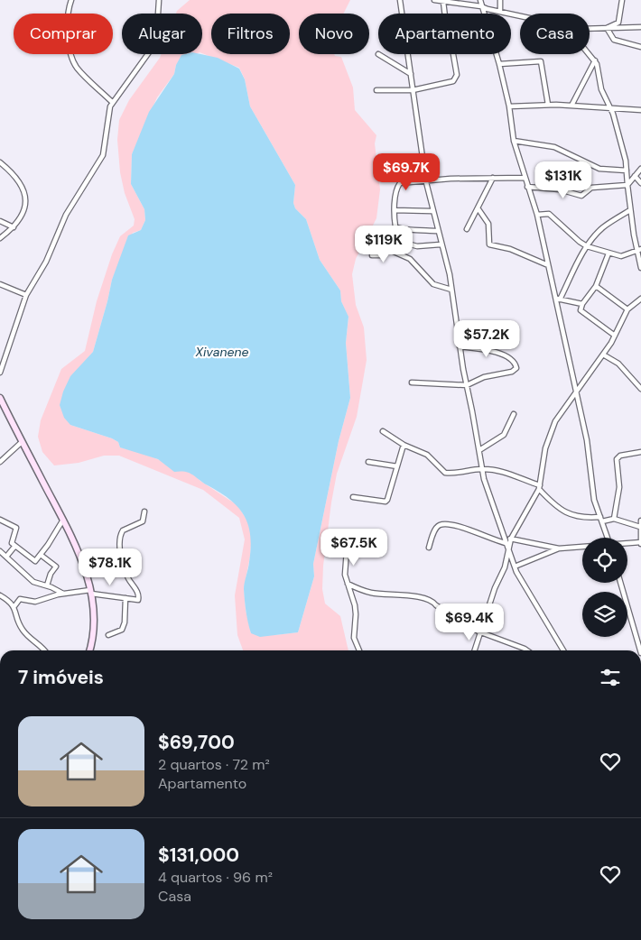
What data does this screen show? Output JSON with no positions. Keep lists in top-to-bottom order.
{
  "water": ["Xivanene"],
  "page": {
    "chip": [
      "Comprar",
      "Alugar",
      "Filtros",
      "Novo",
      "Apartamento",
      "Casa"
    ],
    "price": [
      "$69.7K",
      "$131K",
      "$119K",
      "$57.2K",
      "$67.5K",
      "$78.1K",
      "$69.4K"
    ],
    "heading": "7 imóveis",
    "list": [
      {
        "name": "$69,700",
        "note": "2 quartos · 72 m² · Apartamento"
      },
      {
        "name": "$131,000",
        "note": "4 quartos · 96 m² · Casa"
      }
    ]
  }
}
